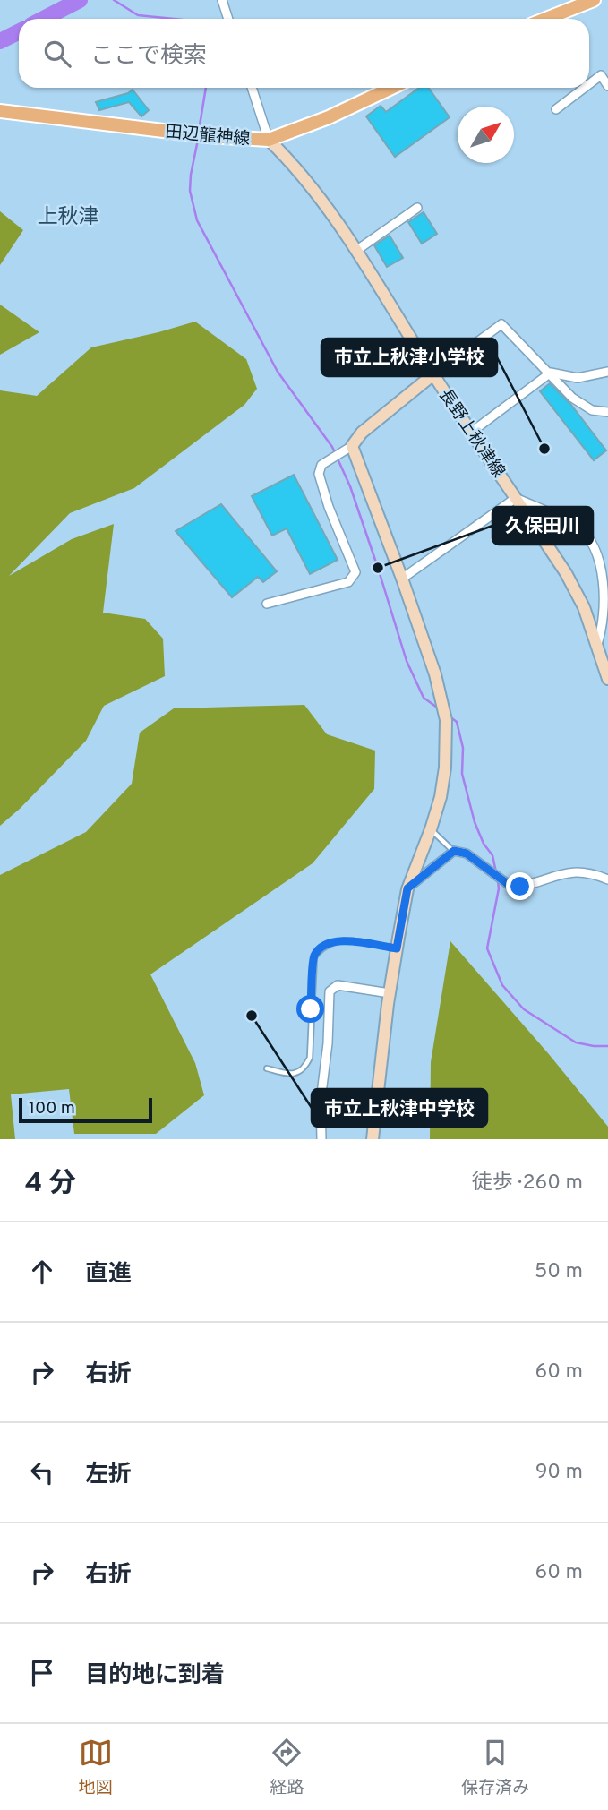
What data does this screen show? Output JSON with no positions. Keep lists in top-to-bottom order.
{
  "streets": {
    "main road": ["田辺龍神線"],
    "street": ["長野上秋津線"]
  },
  "crossings": [
    ["田辺龍神線", "長野上秋津線"]
  ],
  "districts": ["上秋津"],
  "places": ["市立上秋津小学校", "久保田川", "市立上秋津中学校"],
  "scale_bar": "100 m",
  "north": "top right",
  "page": {
    "search": "ここで検索",
    "scale": "100 m",
    "heading": ["4 分", "徒歩 · 260 m"],
    "list": [
      ["直進", "50 m"],
      ["右折", "60 m"],
      ["左折", "90 m"],
      ["右折", "60 m"],
      "目的地に到着"
    ],
    "nav": ["地図", "経路", "保存済み"]
  }
}
